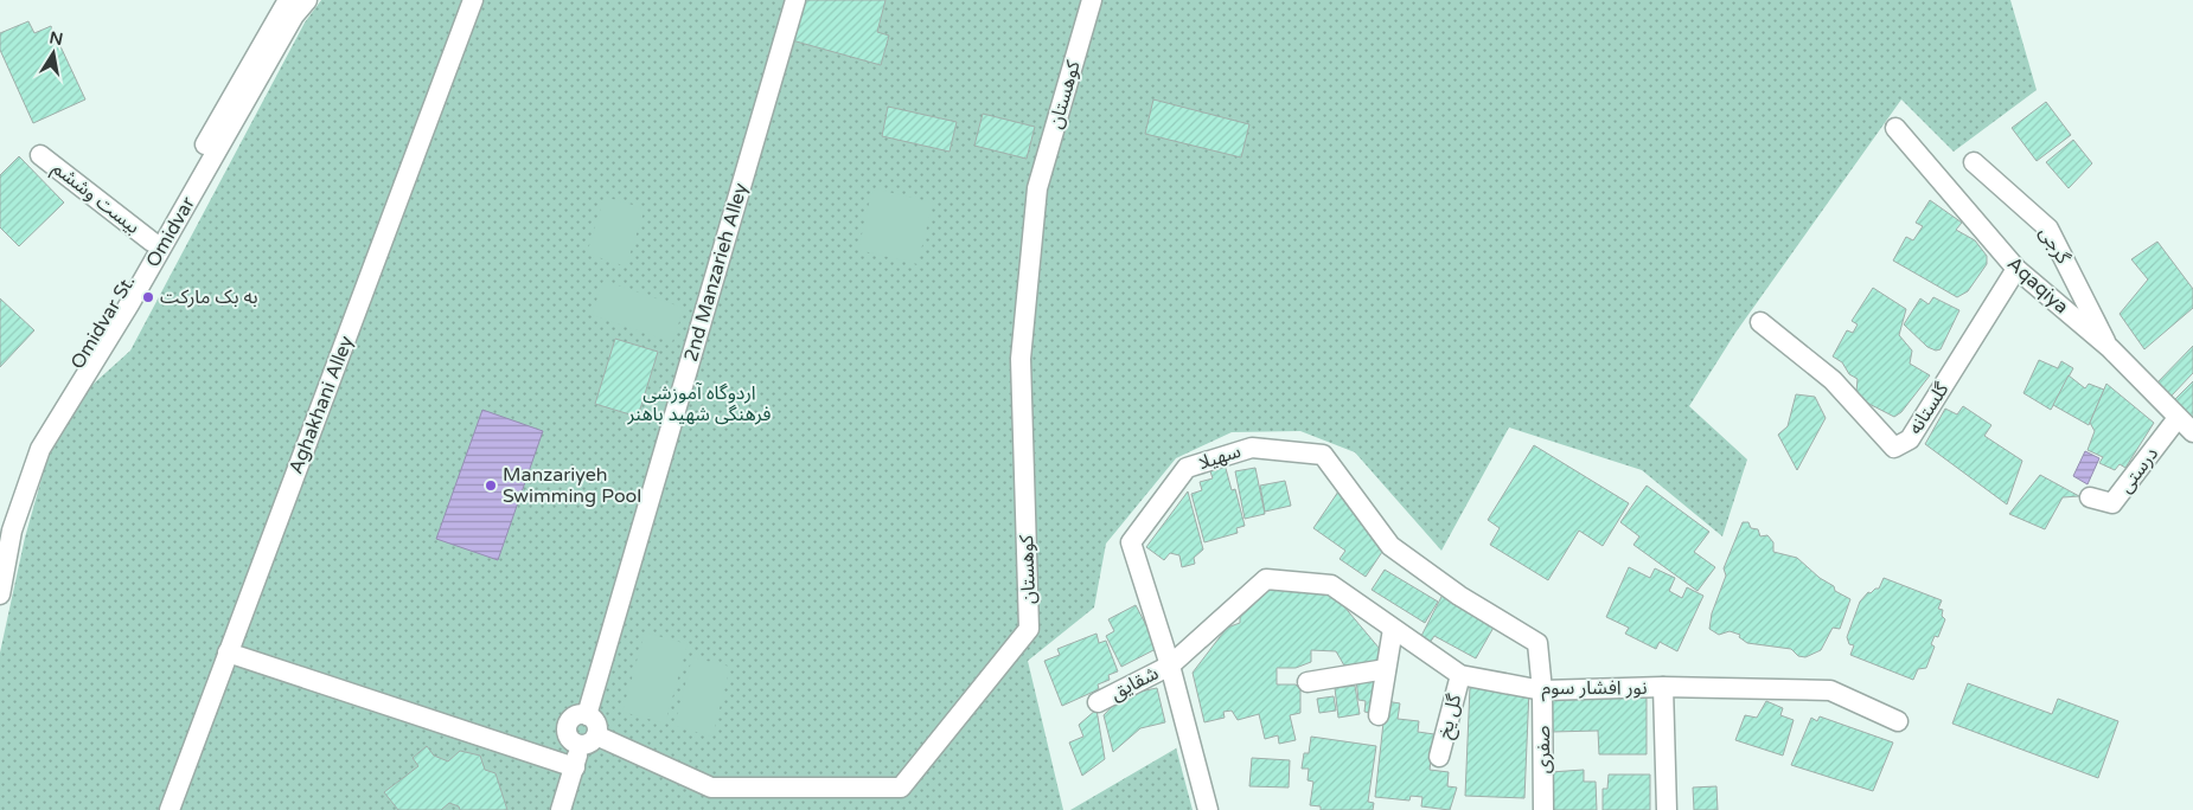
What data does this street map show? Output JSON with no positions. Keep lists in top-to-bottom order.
{
  "streets": {
    "street": [
      "کوهستان",
      "بیست وششم",
      "Omidvar",
      "گرجی",
      "2nd Manzarieh Alley",
      "Aqaqiya",
      "Omidvar St.",
      "Aghakhani Alley",
      "گلستانه",
      "سهیلا",
      "درستی",
      "شقایق",
      "نور افشار سوم",
      "گل یخ",
      "صفری"
    ]
  },
  "crossings": [
    ["کوهستان", "2nd Manzarieh Alley"],
    ["بیست وششم", "Omidvar St."],
    ["Omidvar", "Omidvar St."],
    ["گرجی", "Aqaqiya"],
    ["Aqaqiya", "گلستانه"],
    ["Aqaqiya", "درستی"],
    ["سهیلا", "شقایق"],
    ["سهیلا", "نور افشار سوم"],
    ["سهیلا", "صفری"],
    ["شقایق", "نور افشار سوم"],
    ["نور افشار سوم", "گل یخ"],
    ["نور افشار سوم", "صفری"]
  ],
  "parks": ["اردوگاه آموزشی فرهنگی شهید باهنر"],
  "places": ["به بک مارکت", "Manzariyeh Swimming Pool"],
  "north": "top"
}
